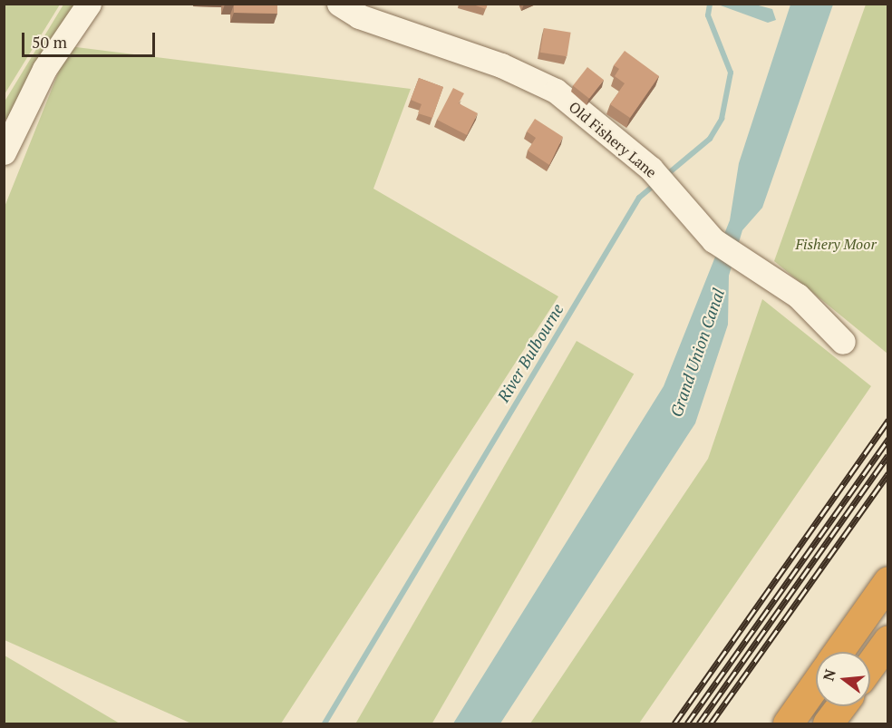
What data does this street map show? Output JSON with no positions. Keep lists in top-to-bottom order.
{
  "streets": {
    "street": ["Old Fishery Lane"]
  },
  "water": ["River Bulbourne", "Grand Union Canal"],
  "parks": ["Fishery Moor"],
  "scale_bar": "50 m",
  "north": "left"
}
